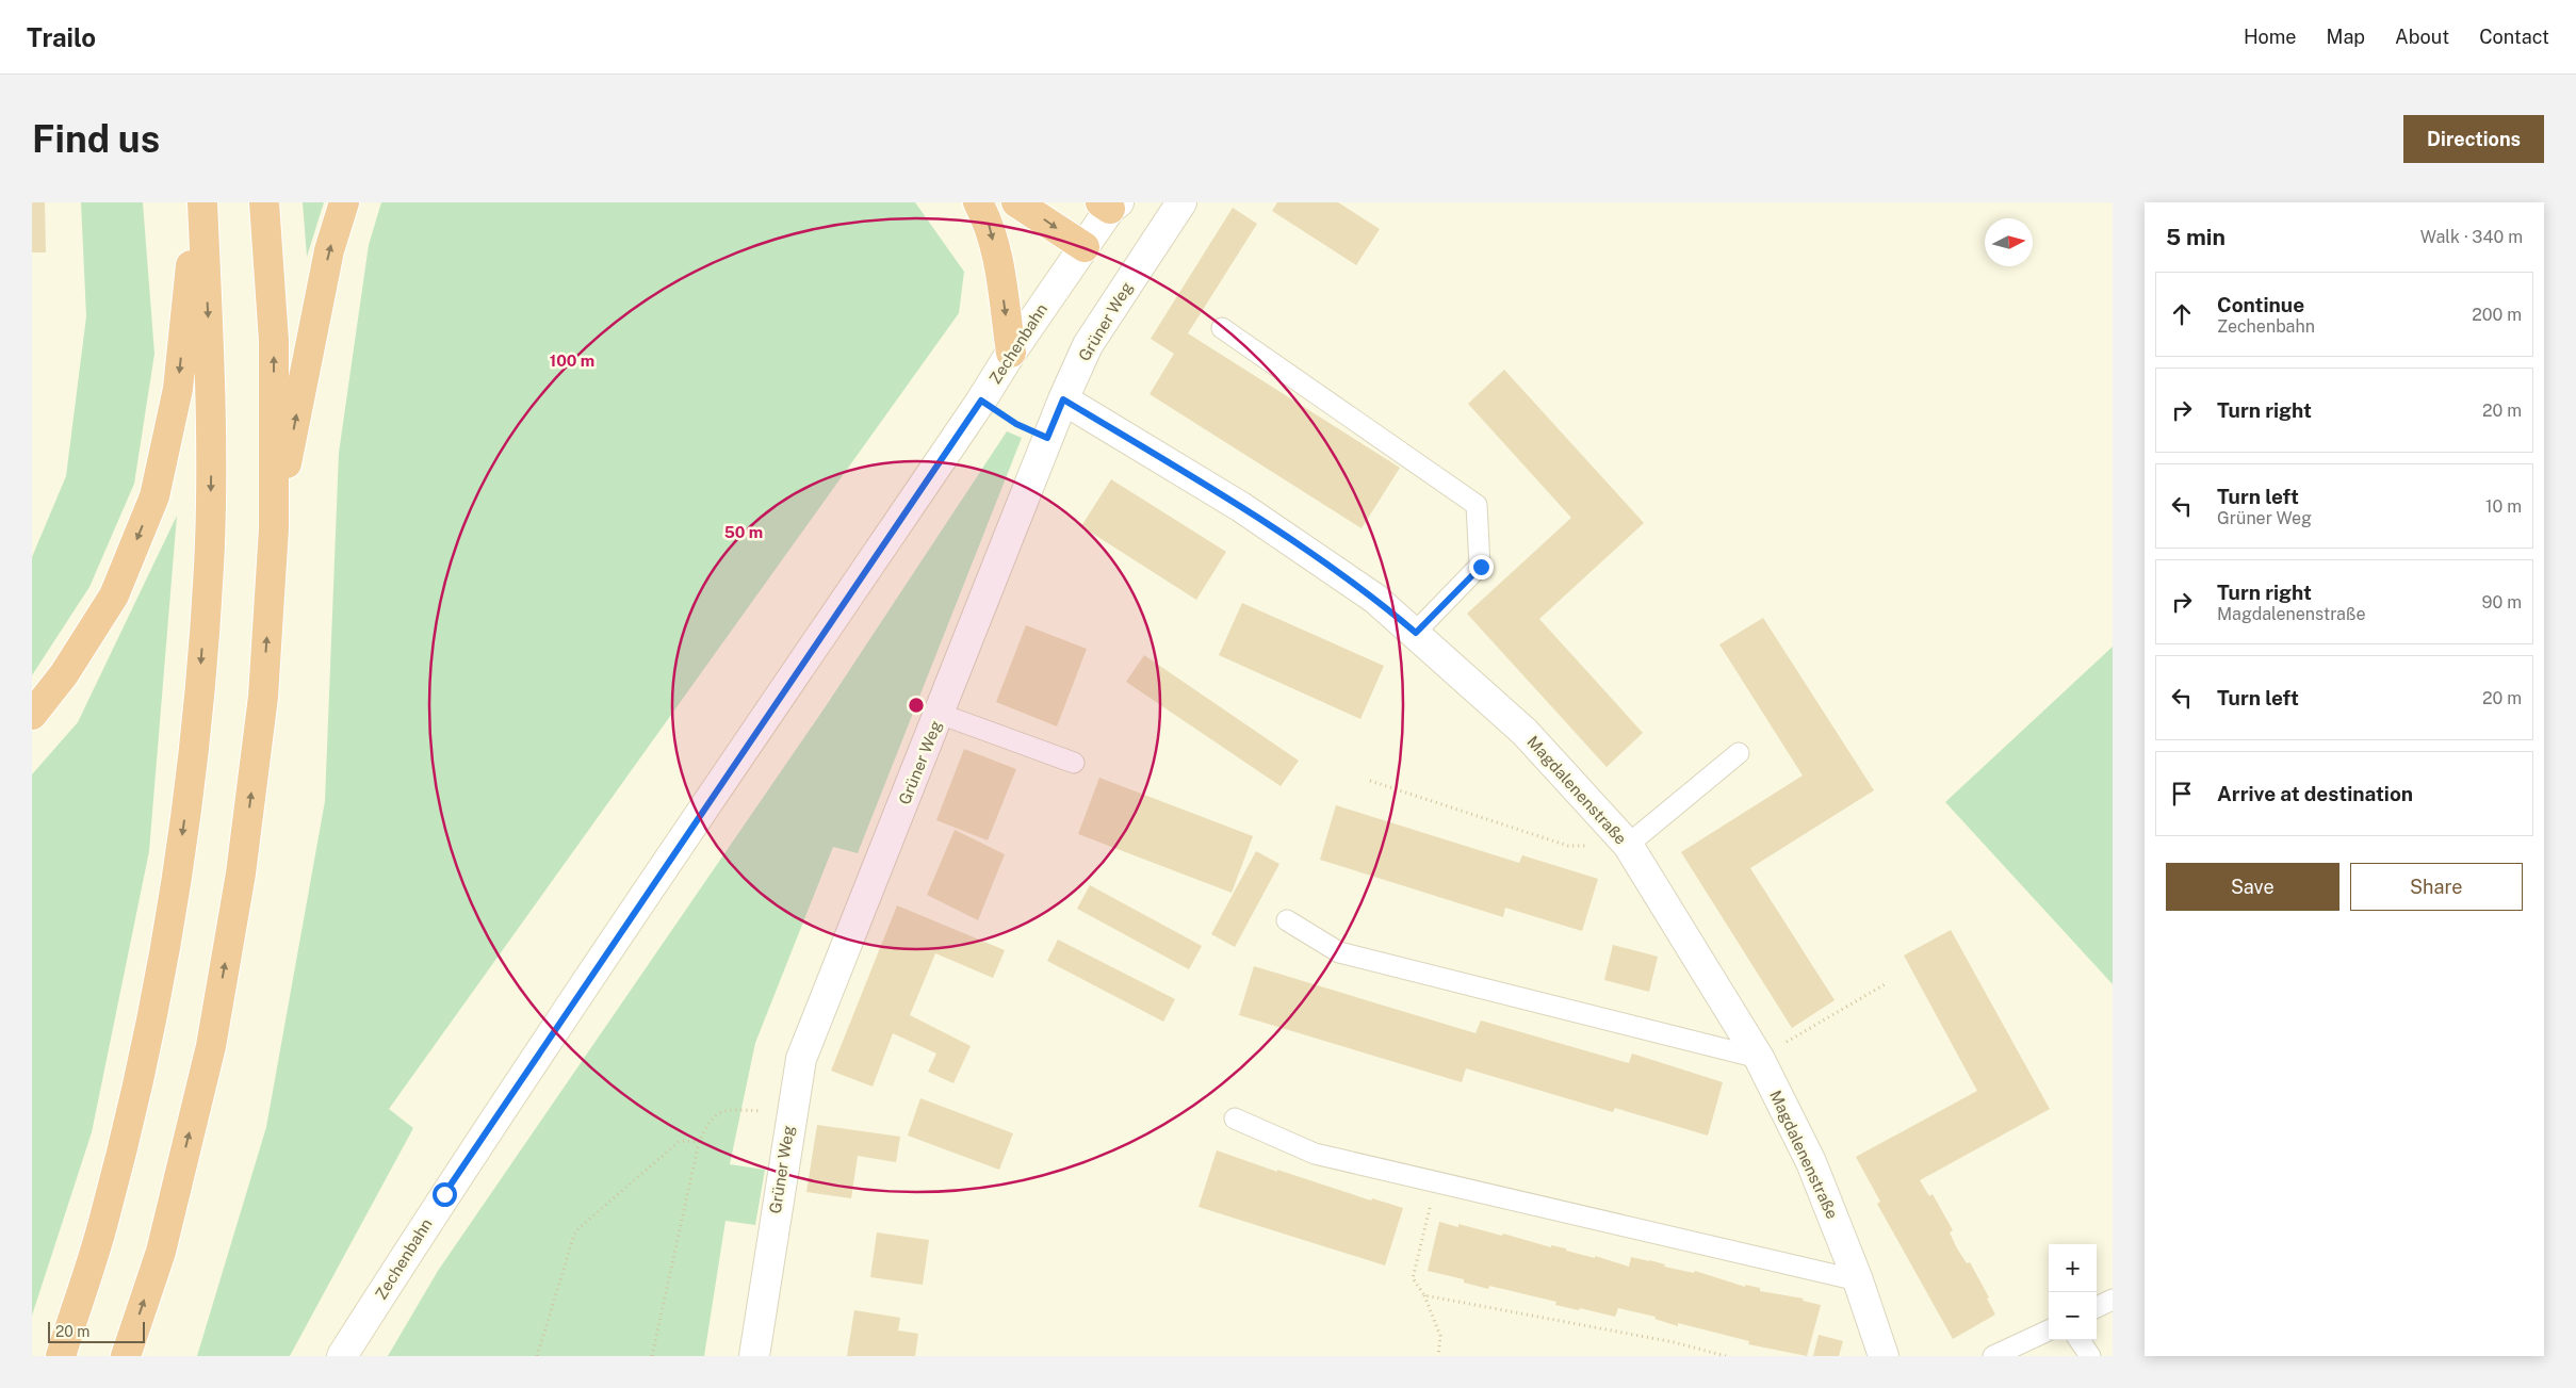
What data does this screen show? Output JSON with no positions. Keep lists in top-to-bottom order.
{
  "streets": {
    "street": ["Grüner Weg", "Zechenbahn", "Magdalenenstraße"]
  },
  "crossings": [
    ["Grüner Weg", "Magdalenenstraße"]
  ],
  "scale_bar": "20 m",
  "north": "right",
  "page": {
    "header": "Trailo",
    "nav": [
      "Home",
      "Map",
      "About",
      "Contact"
    ],
    "buttons": [
      "Directions",
      ["Save", "Share"]
    ],
    "title": "Find us",
    "heading": ["5 min", "Walk · 340 m"],
    "list": [
      ["Continue", "Zechenbahn", "200 m"],
      ["Turn right", "20 m"],
      ["Turn left", "Grüner Weg", "10 m"],
      ["Turn right", "Magdalenenstraße", "90 m"],
      ["Turn left", "20 m"],
      "Arrive at destination"
    ],
    "map_buttons": ["+", "−"],
    "scale": "20 m"
  },
  "rings": ["100 m", "50 m"]
}
